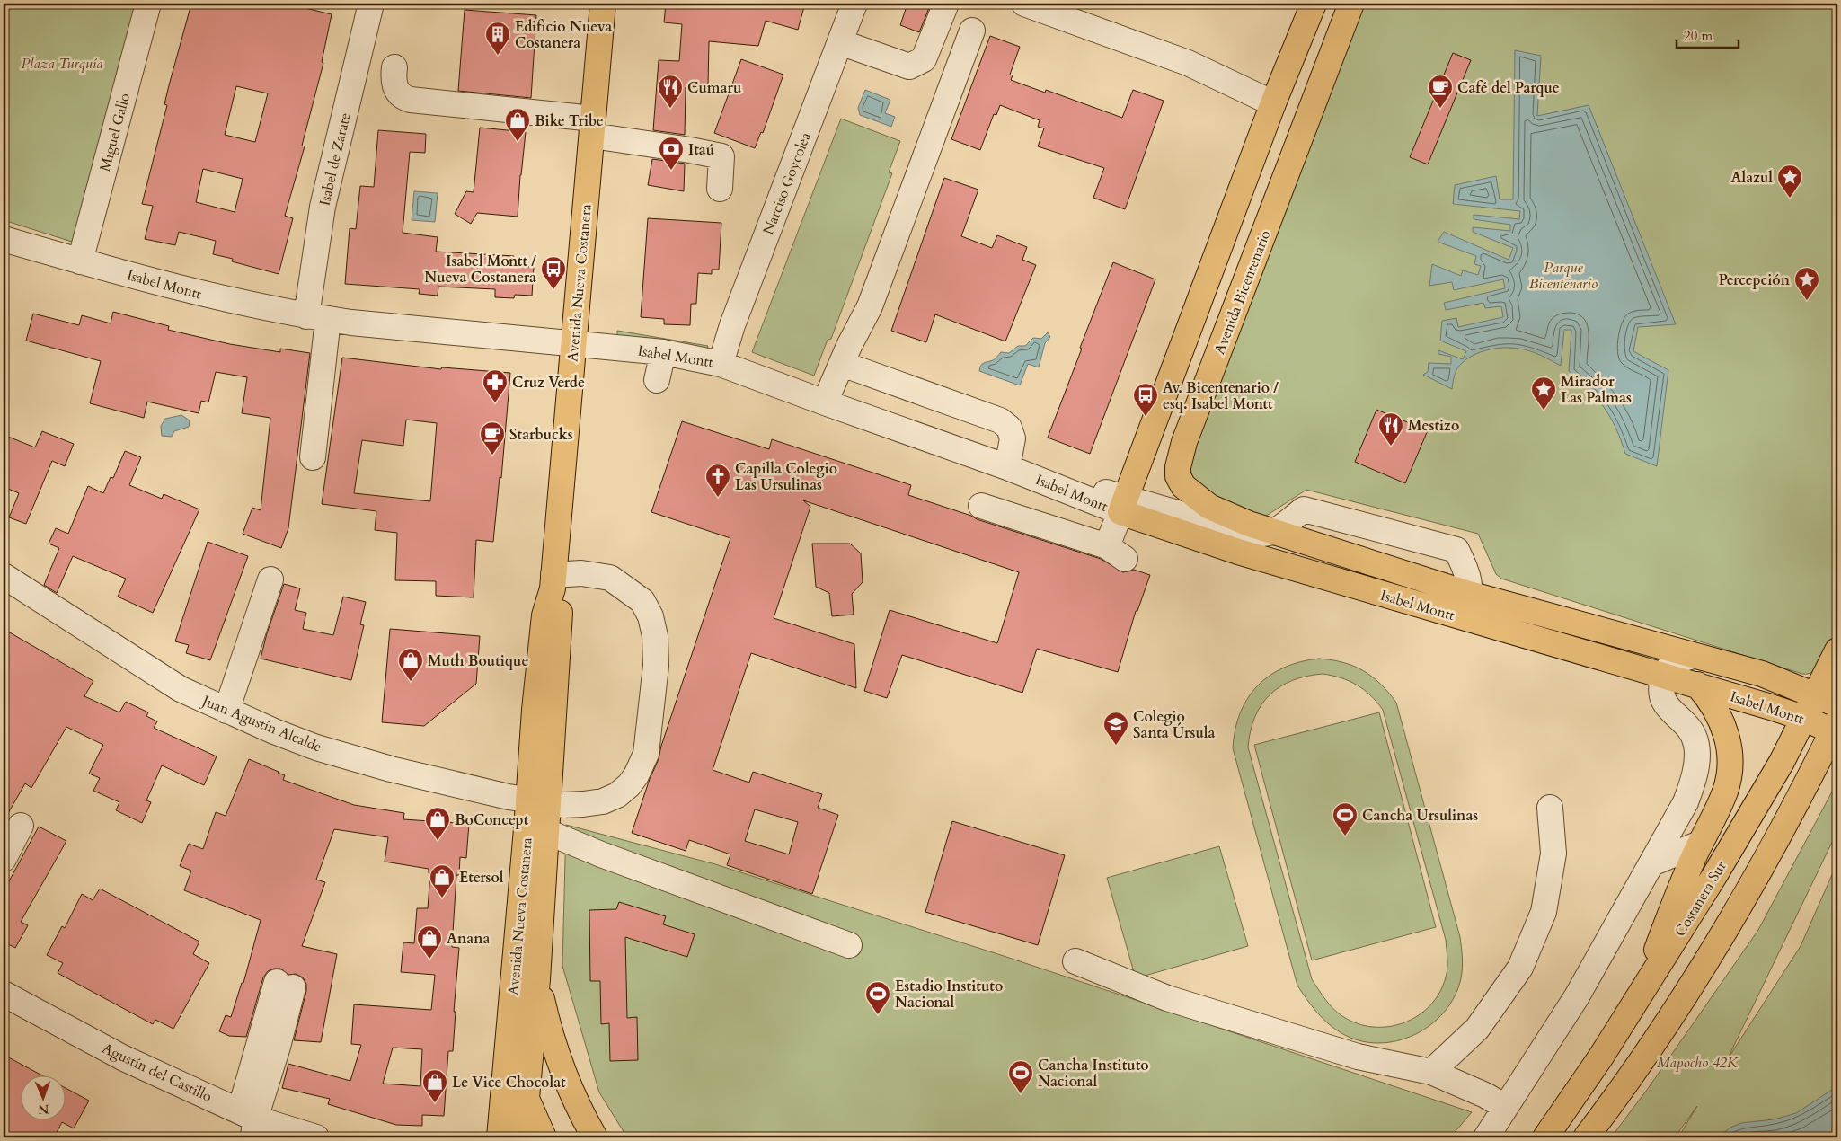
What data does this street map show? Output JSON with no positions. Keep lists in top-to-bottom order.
{
  "streets": {
    "main road": [
      "Avenida Nueva Costanera",
      "Isabel Montt",
      "Avenida Bicentenario",
      "Costanera Sur"
    ],
    "street": [
      "Miguel Gallo",
      "Isabel de Zarate",
      "Narciso Goycolea",
      "Juan Agustín Alcalde",
      "Agustín del Castillo"
    ]
  },
  "crossings": [
    ["Miguel Gallo", "Isabel Montt"],
    ["Isabel de Zarate", "Isabel Montt"],
    ["Narciso Goycolea", "Isabel Montt"],
    ["Avenida Nueva Costanera", "Isabel Montt"],
    ["Avenida Nueva Costanera", "Juan Agustín Alcalde"],
    ["Isabel Montt", "Avenida Bicentenario"],
    ["Isabel Montt", "Costanera Sur"]
  ],
  "parks": ["Plaza Turquía", "Parque Bicentenario", "Mapocho 42K"],
  "places": {
    "building": ["Edificio Nueva Costanera"],
    "restaurant": ["Cumaru", "Mestizo"],
    "cafe": ["Café del Parque", "Starbucks"],
    "shop": [
      "Bike Tribe",
      "Muth Boutique",
      "BoConcept",
      "Etersol",
      "Anana",
      "Le Vice Chocolat"
    ],
    "bank": ["Itaú"],
    "place": ["Alazul", "Percepción", "Mirador Las Palmas"],
    "bus stop": ["Isabel Montt / Nueva Costanera", "Av. Bicentenario / esq. Isabel Montt"],
    "pharmacy": ["Cruz Verde"],
    "church": ["Capilla Colegio Las Ursulinas"],
    "school or university": ["Colegio Santa Úrsula"],
    "sports": ["Cancha Ursulinas", "Estadio Instituto Nacional", "Cancha Instituto Nacional"]
  },
  "scale_bar": "20 m",
  "north": "bottom"
}
